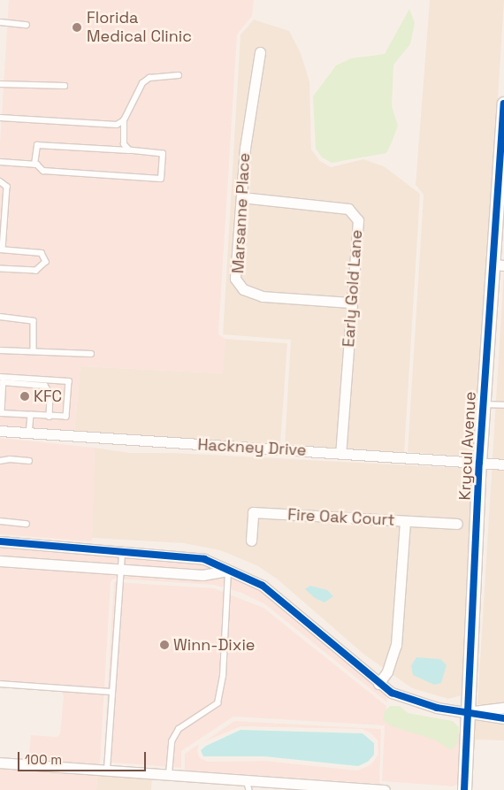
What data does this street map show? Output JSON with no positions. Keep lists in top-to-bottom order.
{
  "streets": {
    "street": [
      "Marsanne Place",
      "Early Gold Lane",
      "Krycul Avenue",
      "Hackney Drive",
      "Fire Oak Court"
    ]
  },
  "crossings": [
    ["Marsanne Place", "Early Gold Lane"],
    ["Early Gold Lane", "Hackney Drive"],
    ["Krycul Avenue", "Hackney Drive"]
  ],
  "places": ["Florida Medical Clinic", "KFC", "Winn-Dixie"],
  "scale_bar": "100 m"
}
